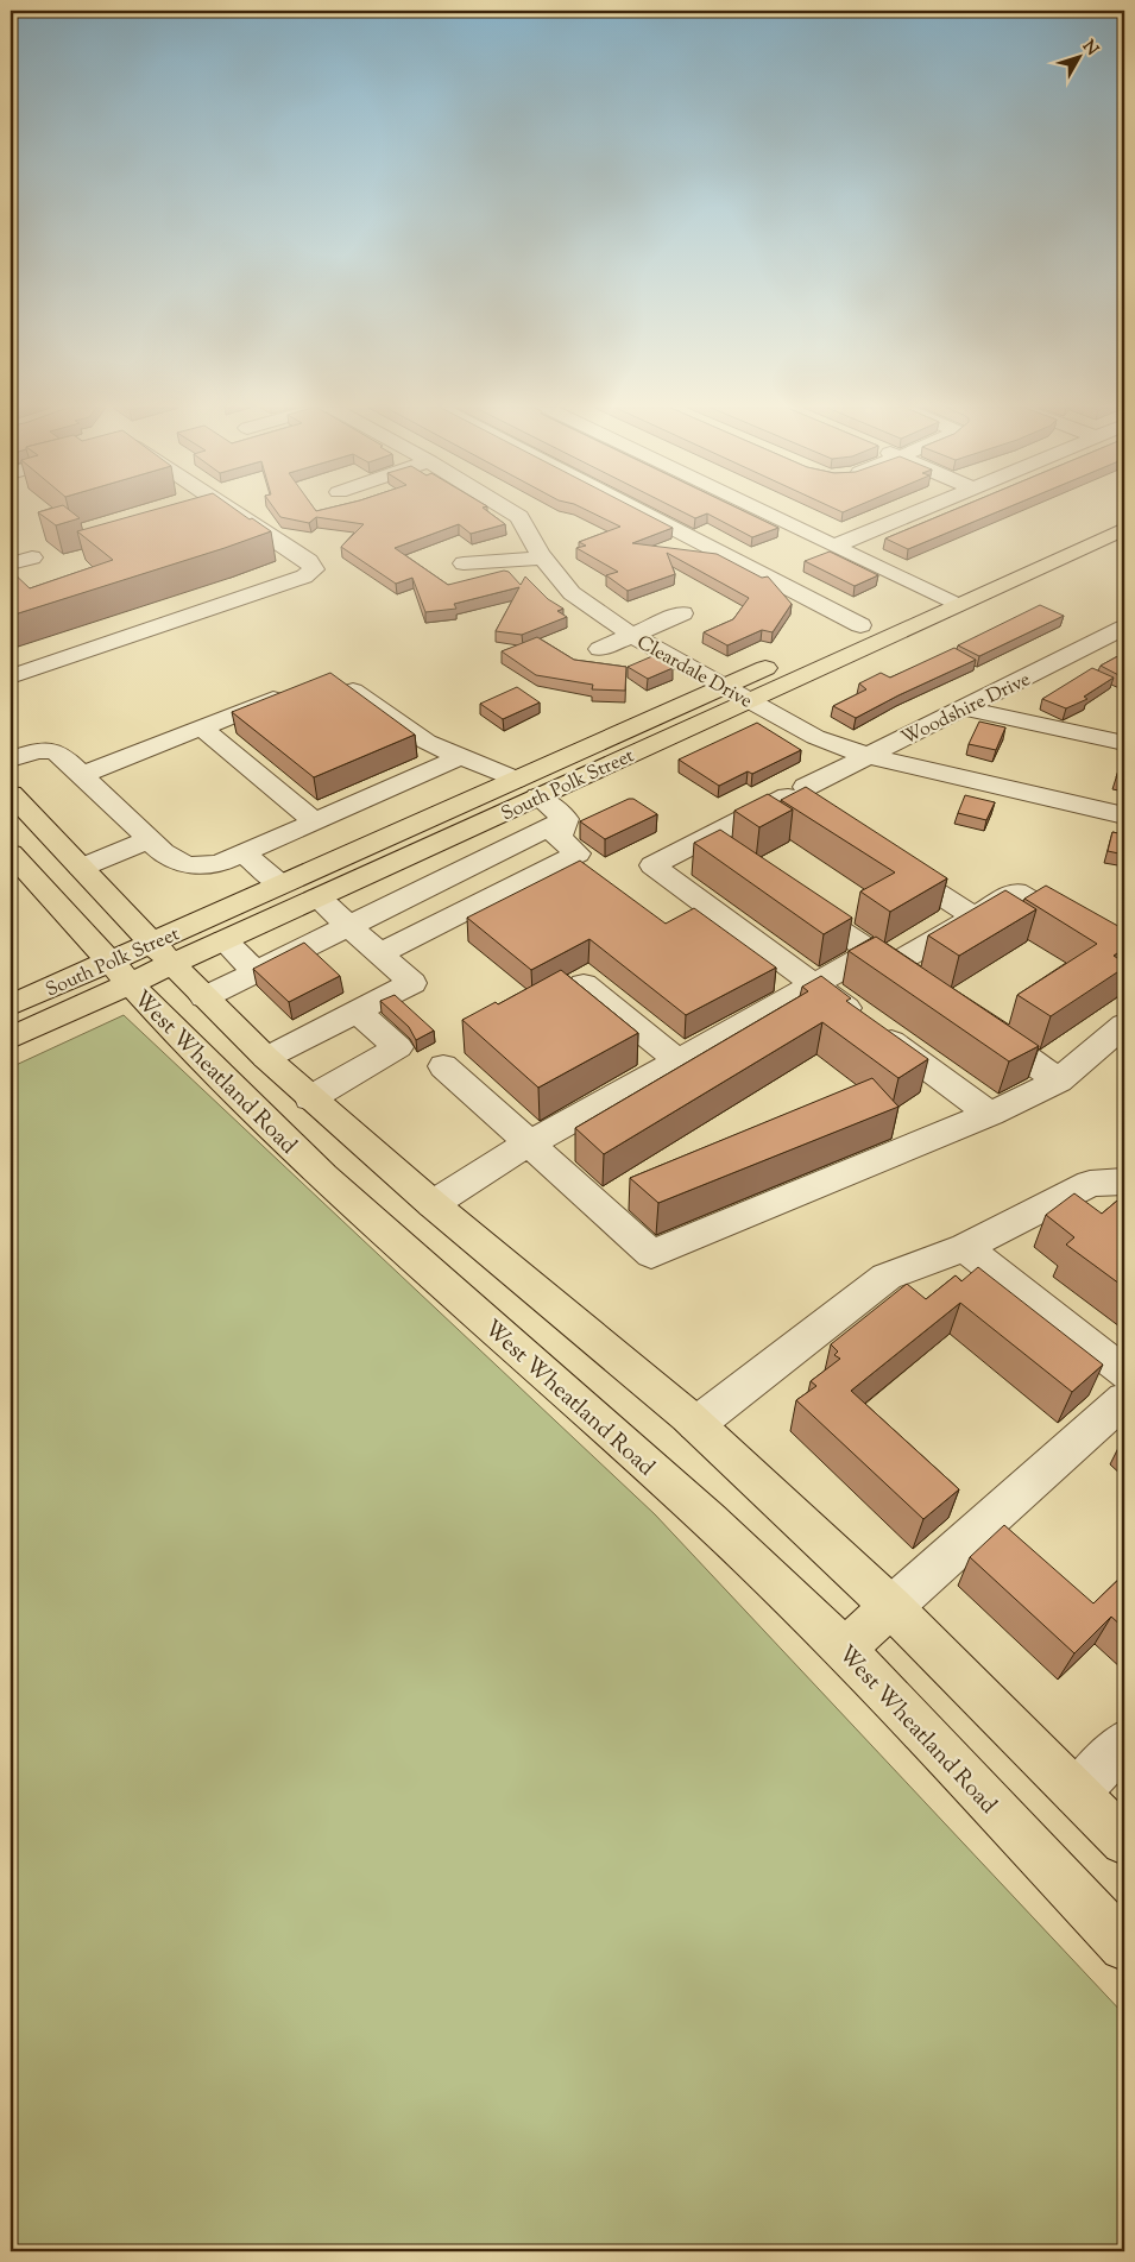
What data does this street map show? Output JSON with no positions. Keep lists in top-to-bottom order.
{
  "streets": {
    "main road": ["South Polk Street", "West Wheatland Road"],
    "street": ["Cleardale Drive", "Woodshire Drive"]
  },
  "crossings": [
    ["Cleardale Drive", "Woodshire Drive"],
    ["Cleardale Drive", "South Polk Street"],
    ["South Polk Street", "West Wheatland Road"]
  ],
  "north": "top right"
}
